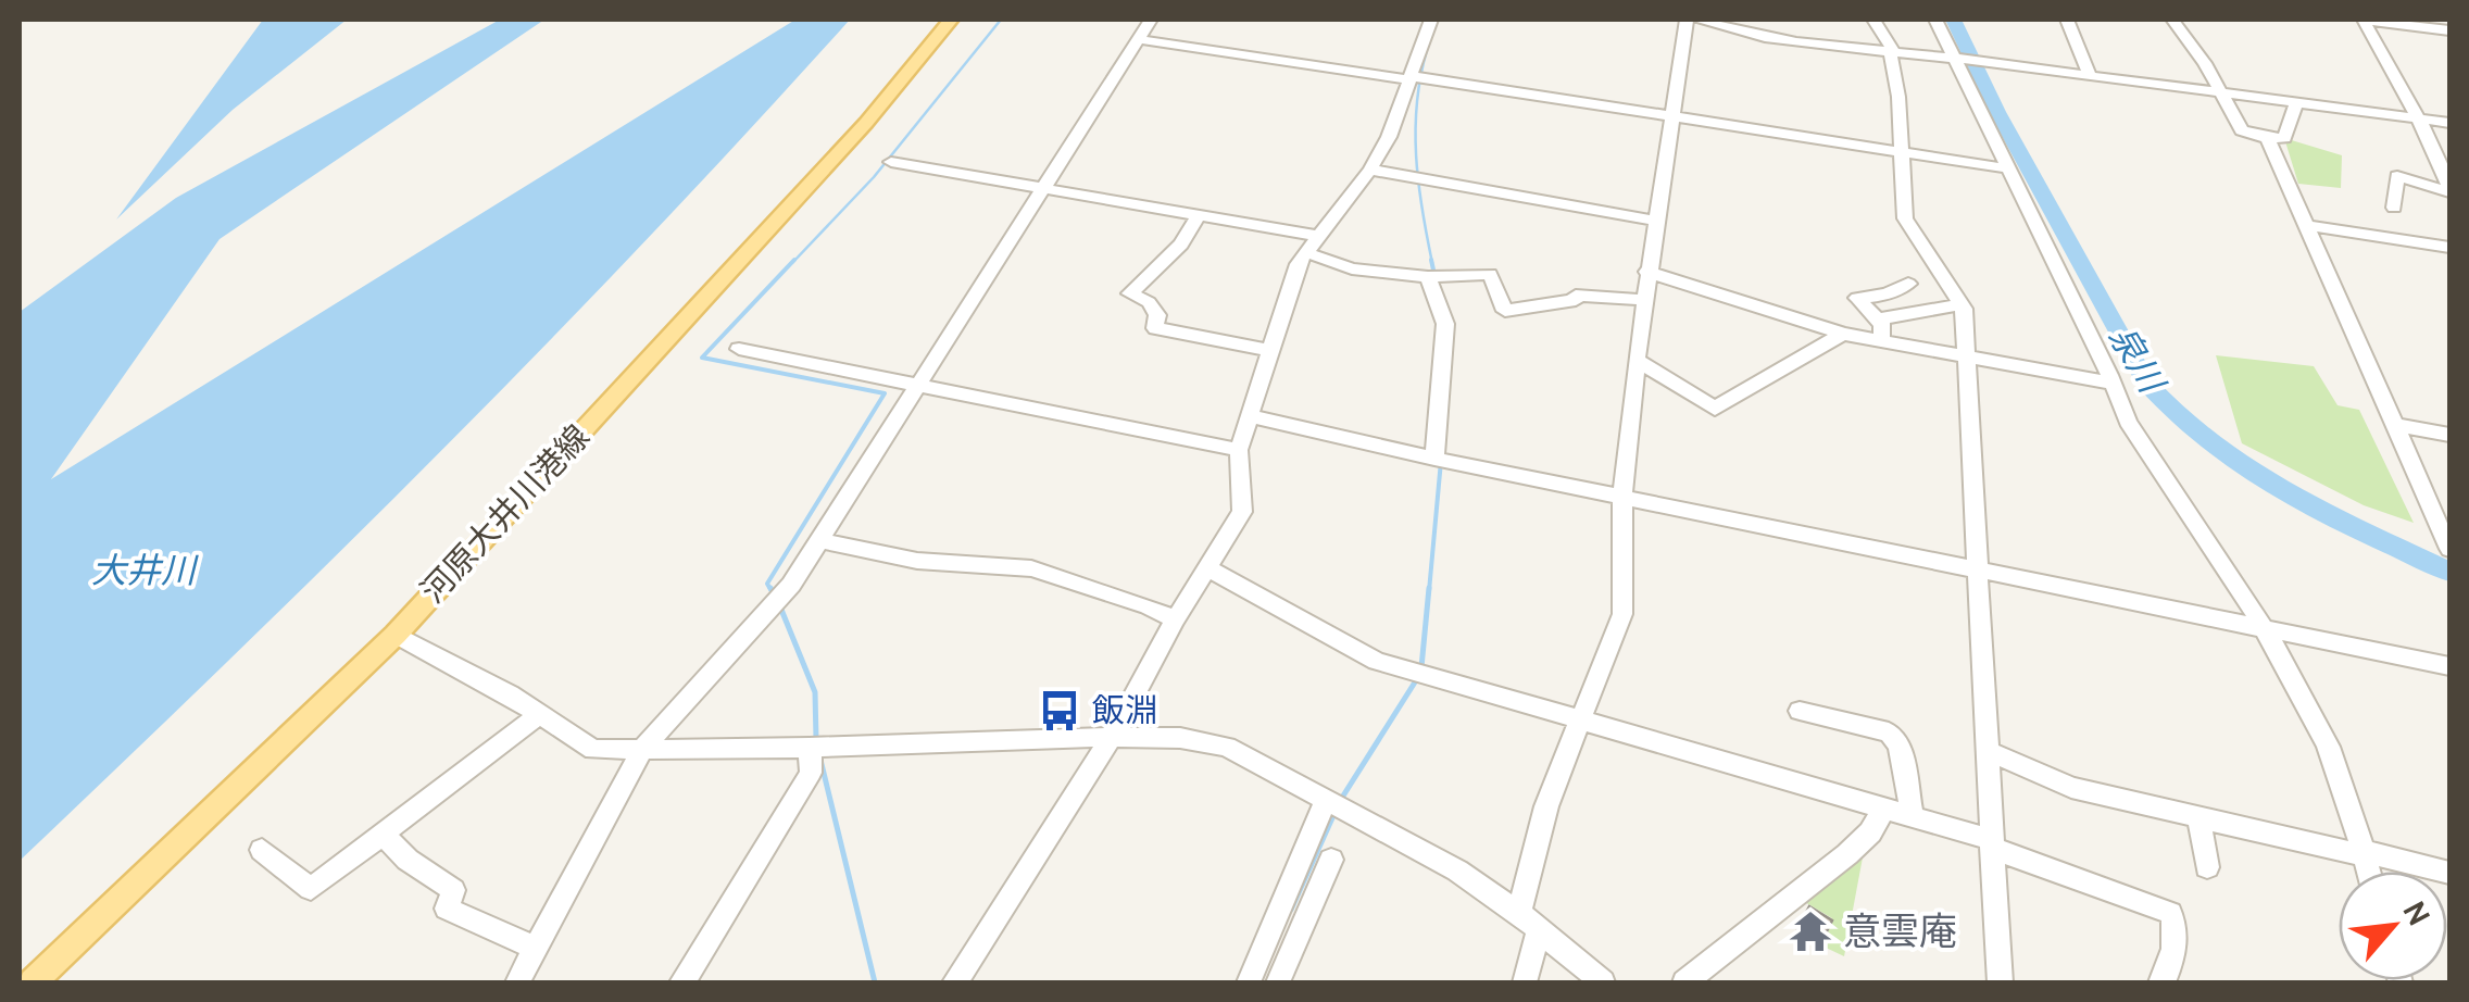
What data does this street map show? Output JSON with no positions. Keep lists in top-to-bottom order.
{
  "streets": {
    "main road": ["河原大井川港線"]
  },
  "water": ["泉川", "大井川"],
  "places": {
    "bus stop": ["飯淵"],
    "temple": ["意雲庵"]
  },
  "north": "top right"
}
